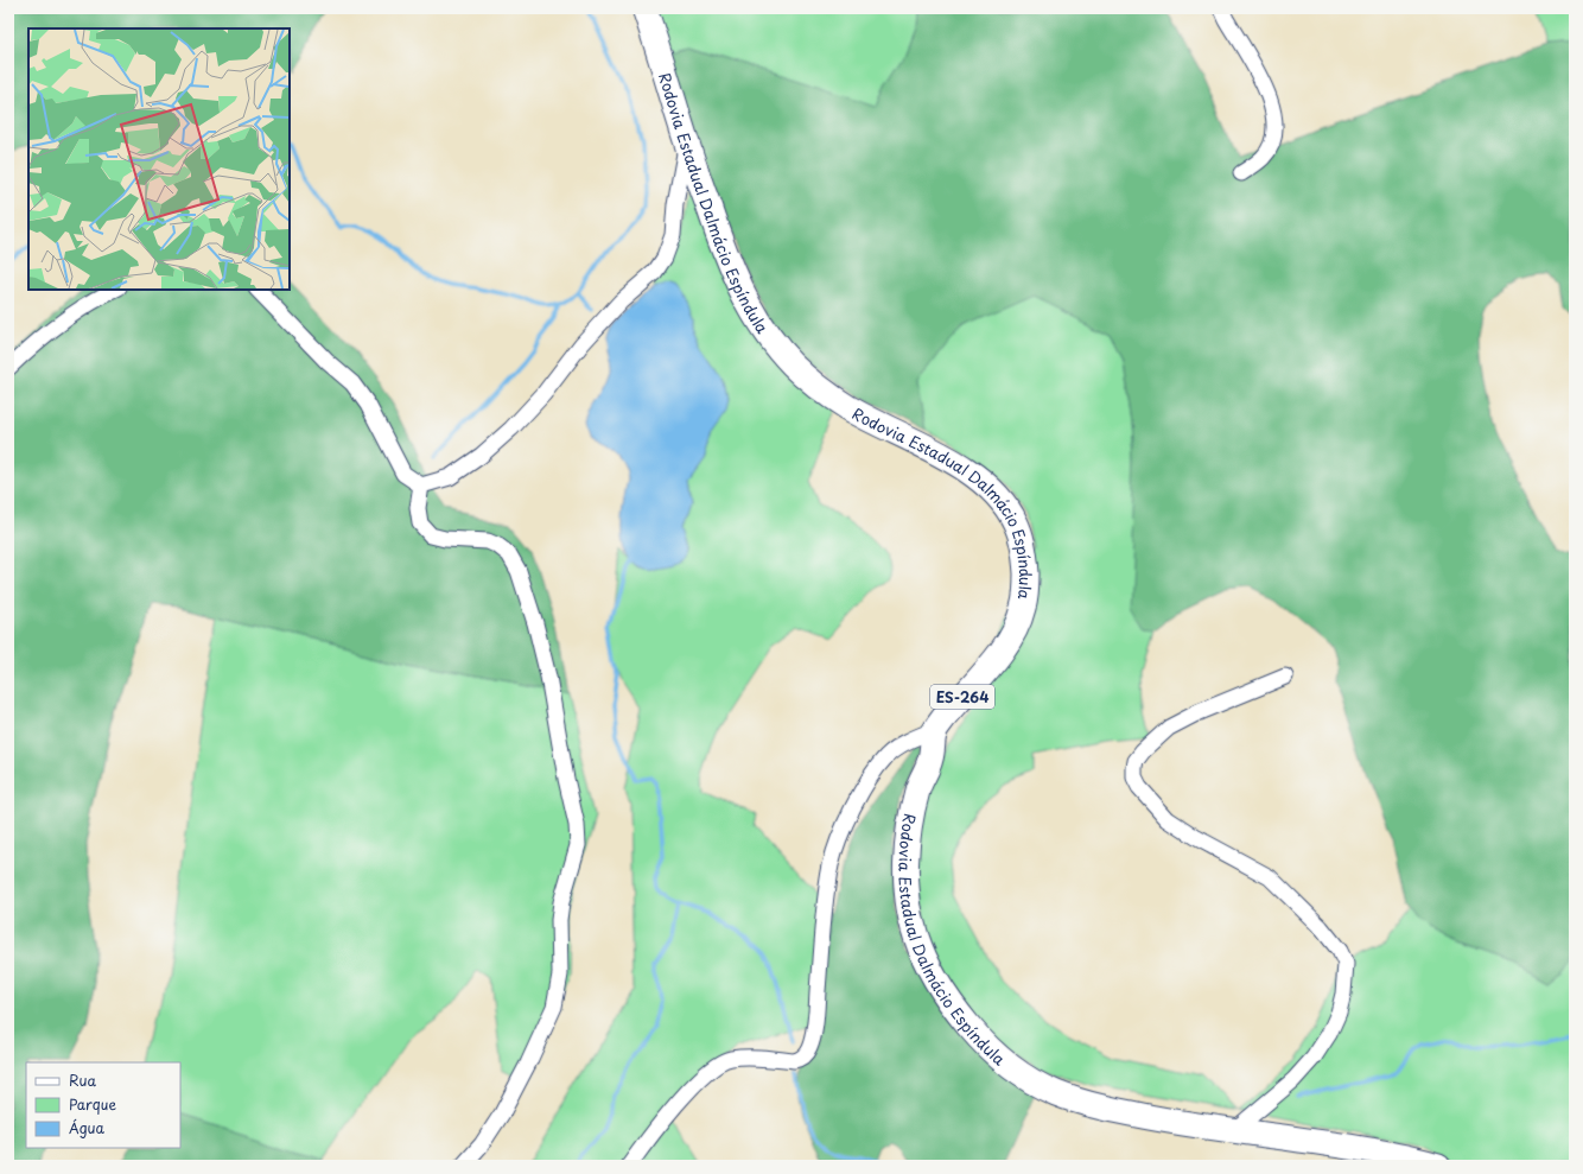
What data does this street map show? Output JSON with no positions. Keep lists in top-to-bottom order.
{
  "streets": {
    "main road": ["Rodovia Estadual Dalmácio Espíndula", "ES-264"]
  },
  "legend": ["Rua", "Parque", "Água"]
}
